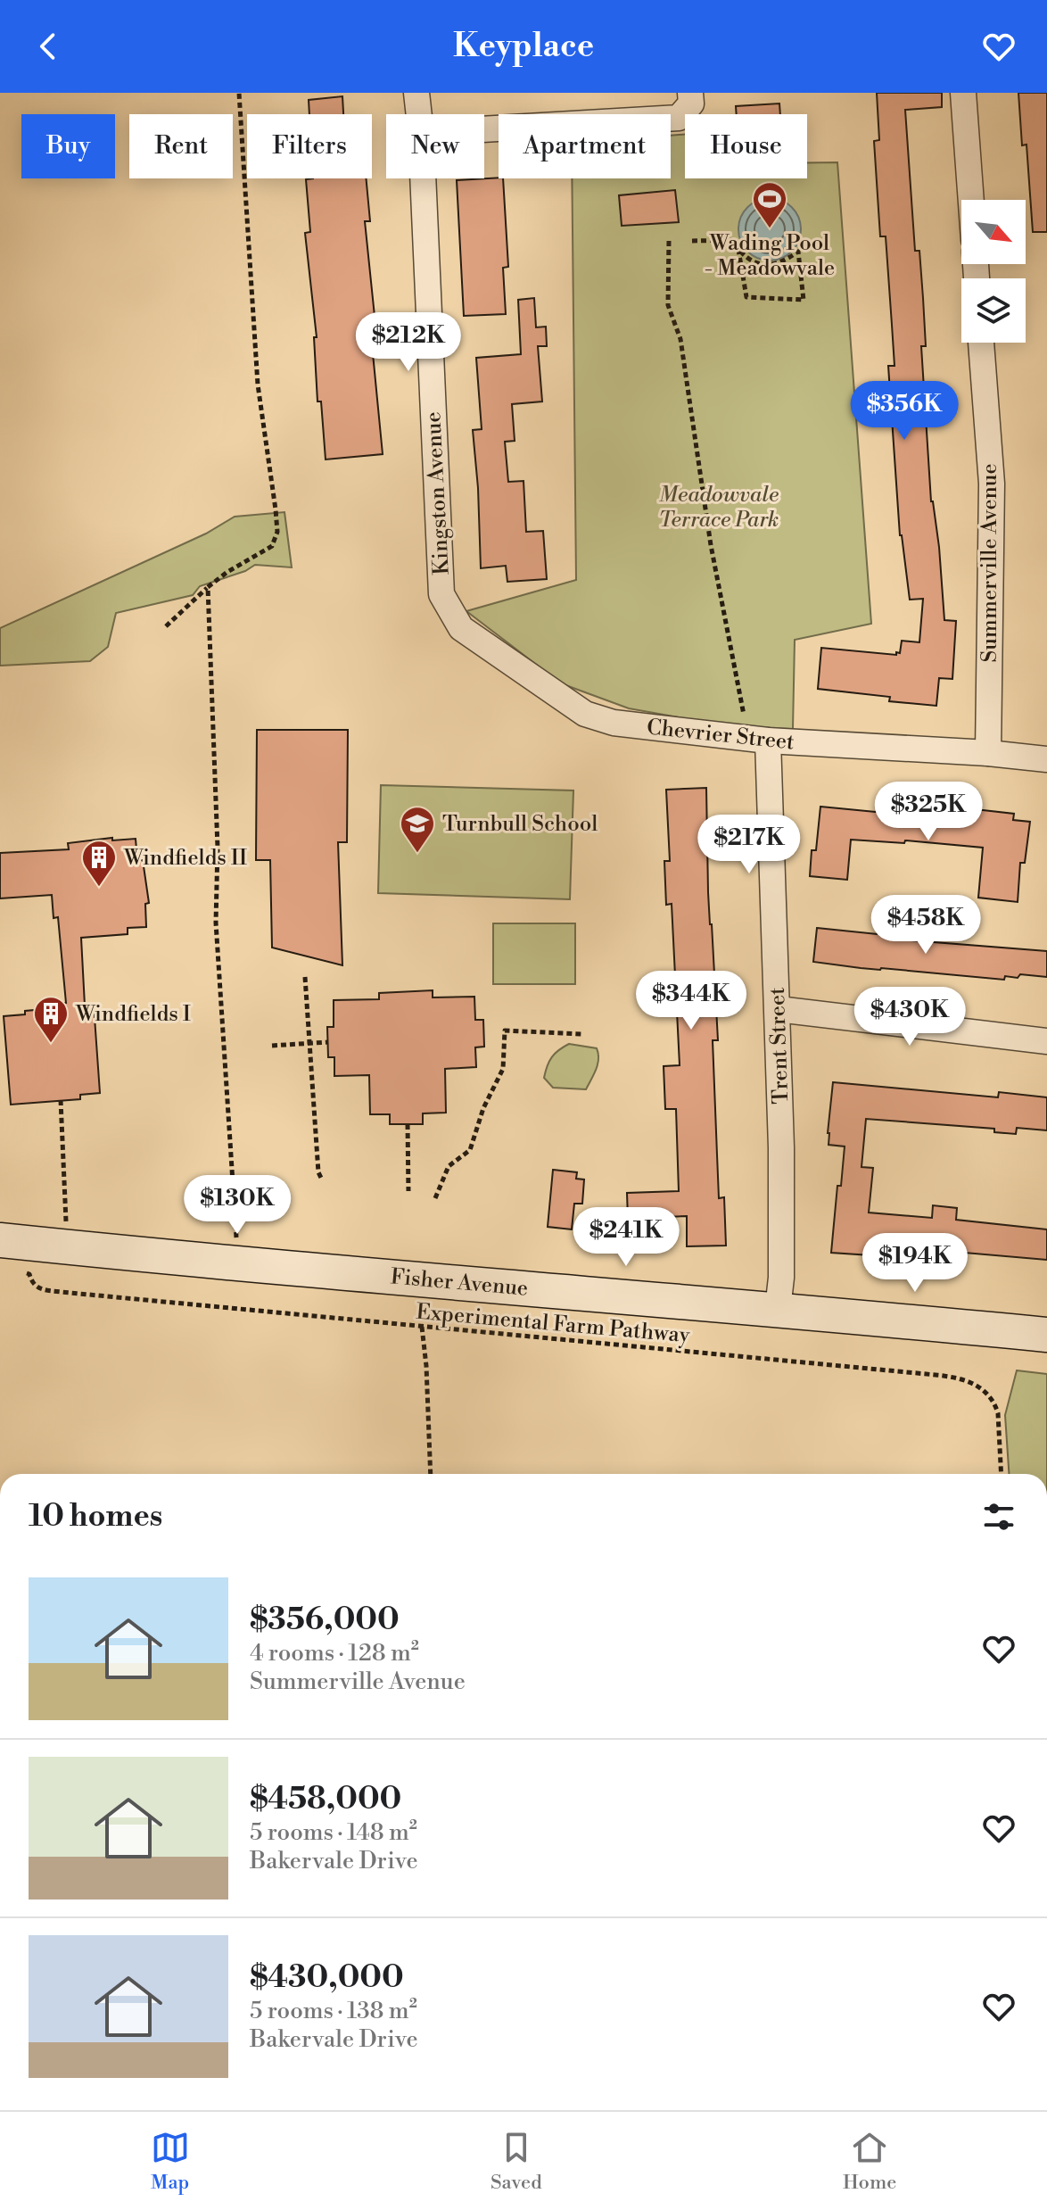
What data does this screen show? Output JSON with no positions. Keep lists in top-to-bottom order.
{
  "streets": {
    "main road": ["Fisher Avenue"],
    "street": [
      "Kingston Avenue",
      "Summerville Avenue",
      "Chevrier Street",
      "Trent Street"
    ],
    "path": ["Experimental Farm Pathway"]
  },
  "crossings": [
    ["Kingston Avenue", "Chevrier Street"],
    ["Summerville Avenue", "Chevrier Street"],
    ["Chevrier Street", "Trent Street"],
    ["Trent Street", "Fisher Avenue"]
  ],
  "parks": ["Meadowvale Terrace Park"],
  "places": {
    "sports": ["Wading Pool - Meadowvale"],
    "school or university": ["Turnbull School"],
    "building": ["Windfields II", "Windfields I"]
  },
  "north": "bottom right",
  "page": {
    "header": "Keyplace",
    "chip": [
      "Buy",
      "Rent",
      "Filters",
      "New",
      "Apartment",
      "House"
    ],
    "price": [
      "$212K",
      "$356K",
      "$325K",
      "$217K",
      "$458K",
      "$344K",
      "$430K",
      "$130K",
      "$241K",
      "$194K"
    ],
    "heading": "10 homes",
    "list": [
      {
        "name": "$356,000",
        "note": "4 rooms · 128 m² · Summerville Avenue"
      },
      {
        "name": "$458,000",
        "note": "5 rooms · 148 m² · Bakervale Drive"
      },
      {
        "name": "$430,000",
        "note": "5 rooms · 138 m² · Bakervale Drive"
      }
    ],
    "tabs": ["Map", "Saved", "Home"]
  }
}
